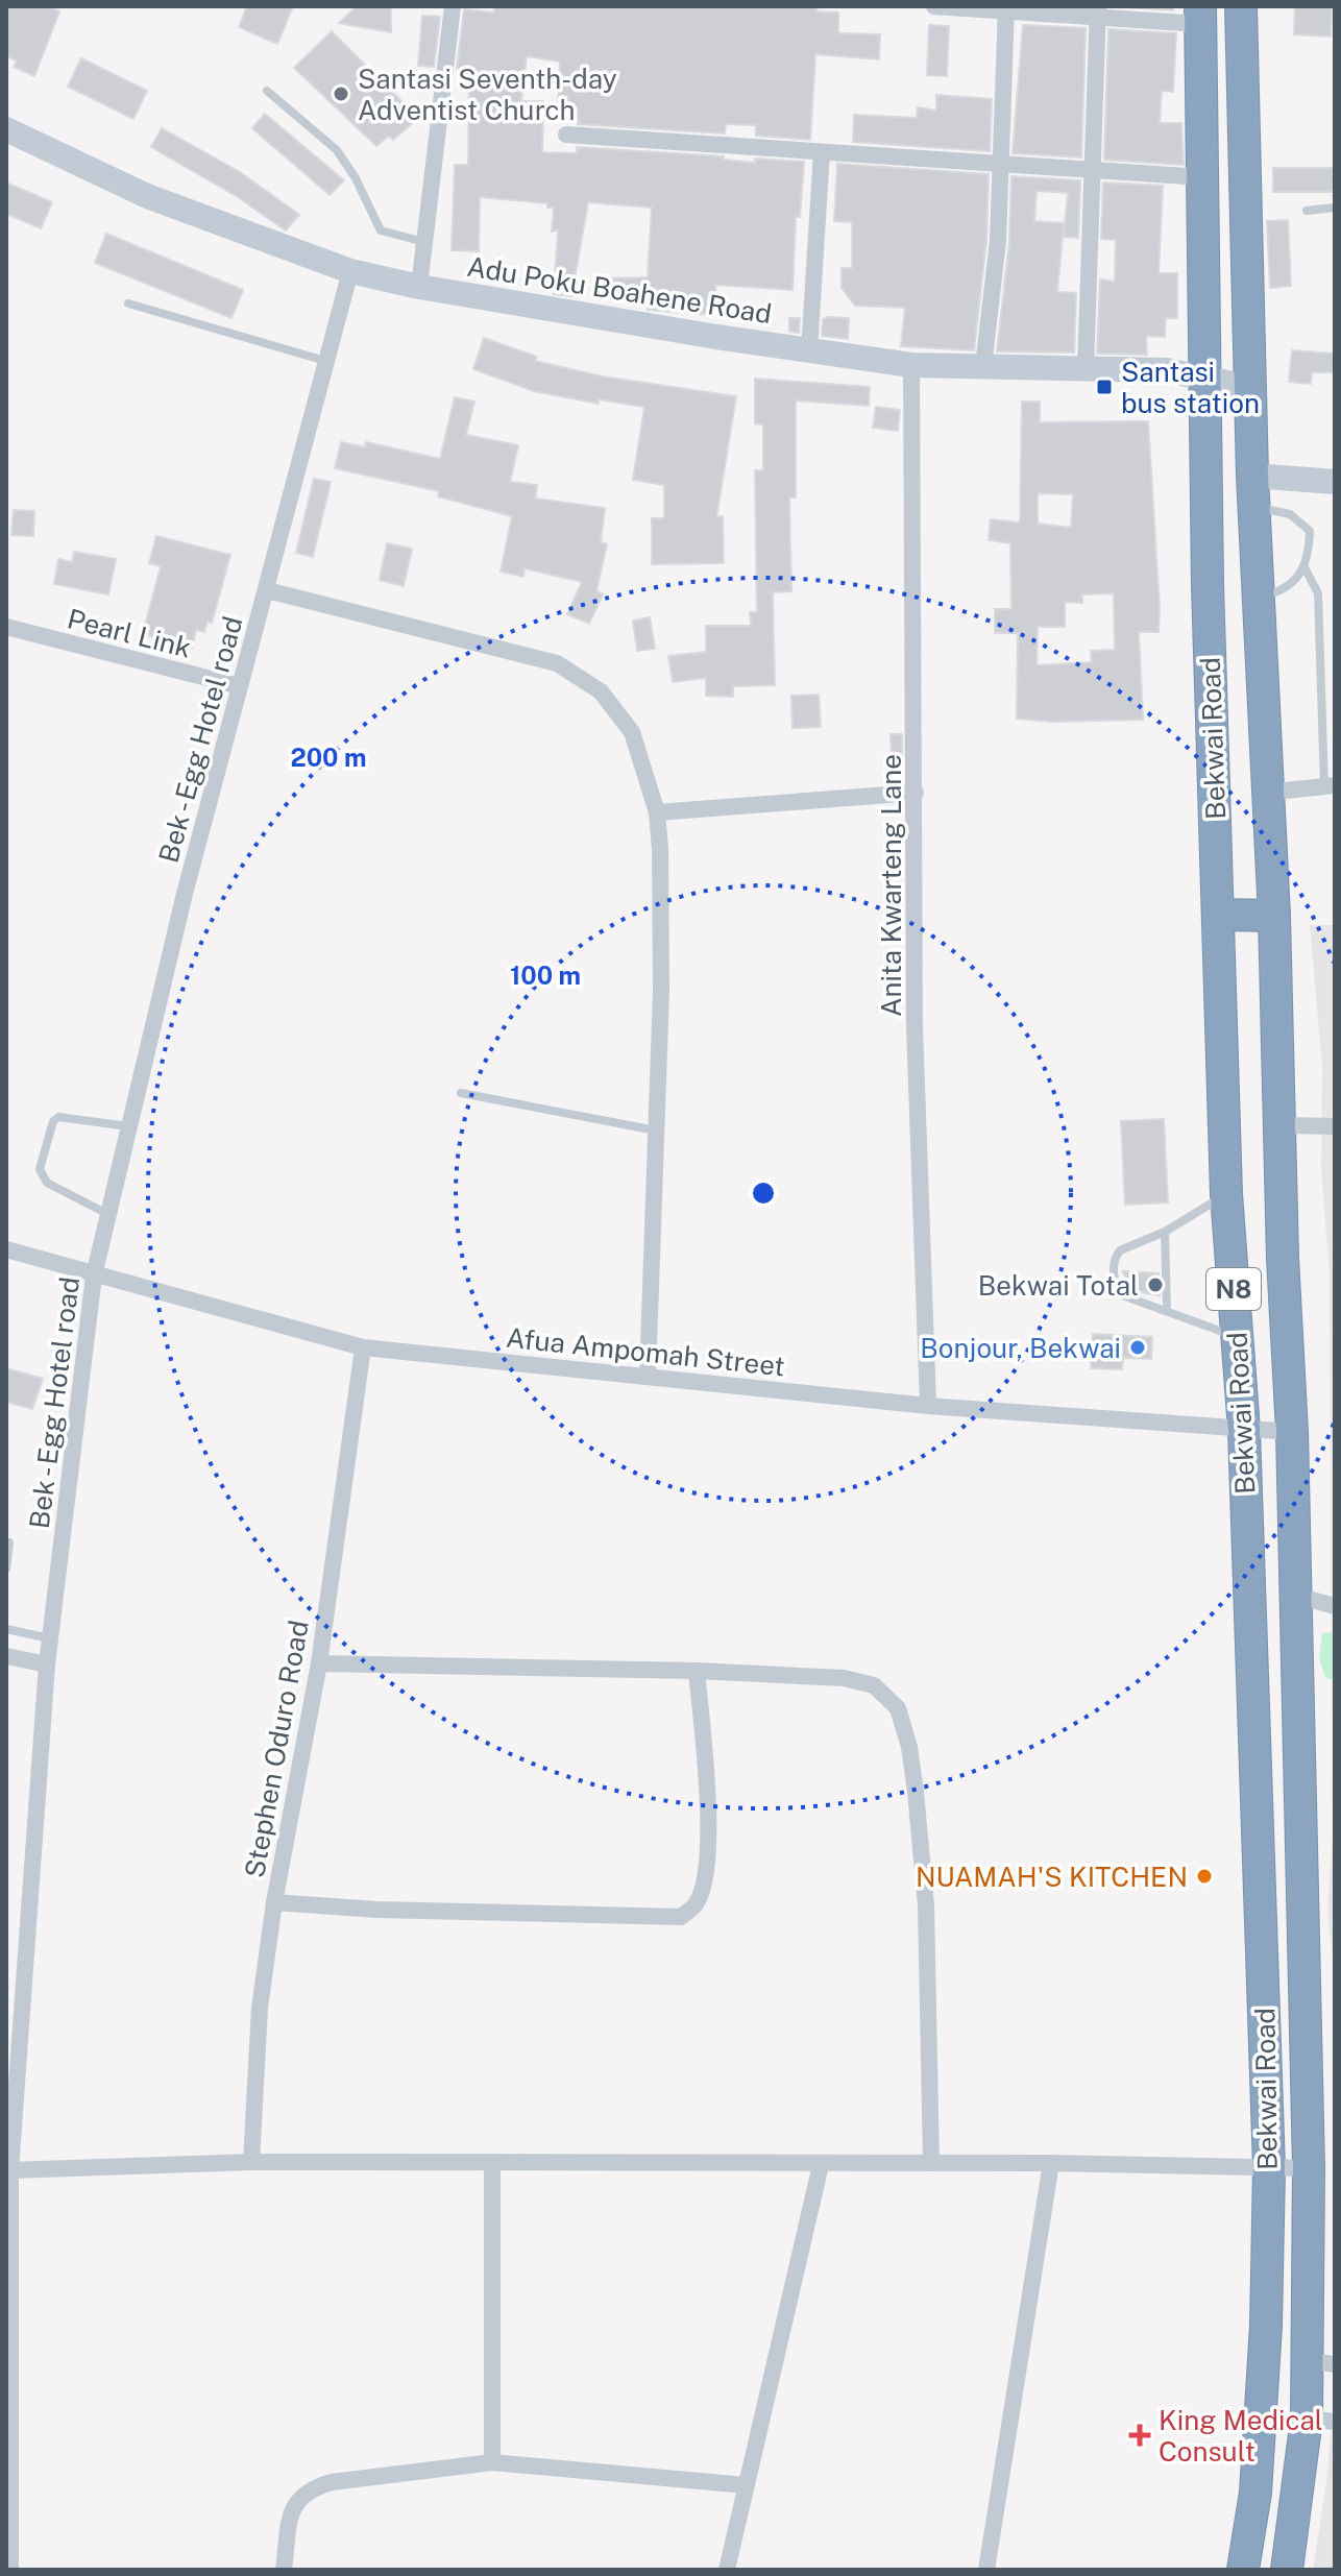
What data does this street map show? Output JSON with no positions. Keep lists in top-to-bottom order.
{
  "streets": {
    "highway": ["Bekwai Road", "N8"],
    "street": [
      "Adu Poku Boahene Road",
      "Pearl Link",
      "Bek - Egg Hotel road",
      "Anita Kwarteng Lane",
      "Afua Ampomah Street",
      "Stephen Oduro Road"
    ]
  },
  "crossings": [
    ["Adu Poku Boahene Road", "Bekwai Road"],
    ["Adu Poku Boahene Road", "Bek - Egg Hotel road"],
    ["Adu Poku Boahene Road", "Anita Kwarteng Lane"],
    ["Pearl Link", "Bek - Egg Hotel road"],
    ["Bekwai Road", "Afua Ampomah Street"],
    ["Bek - Egg Hotel road", "Afua Ampomah Street"],
    ["Anita Kwarteng Lane", "Afua Ampomah Street"],
    ["Afua Ampomah Street", "Stephen Oduro Road"]
  ],
  "places": {
    "other": [
      "Santasi Seventh-day Adventist Church",
      "Bekwai Total",
      "Bonjour, Bekwai",
      "NUAMAH'S KITCHEN"
    ],
    "transit": ["Santasi bus station"],
    "health": ["King Medical Consult"]
  },
  "rings": ["200 m", "100 m"]
}
